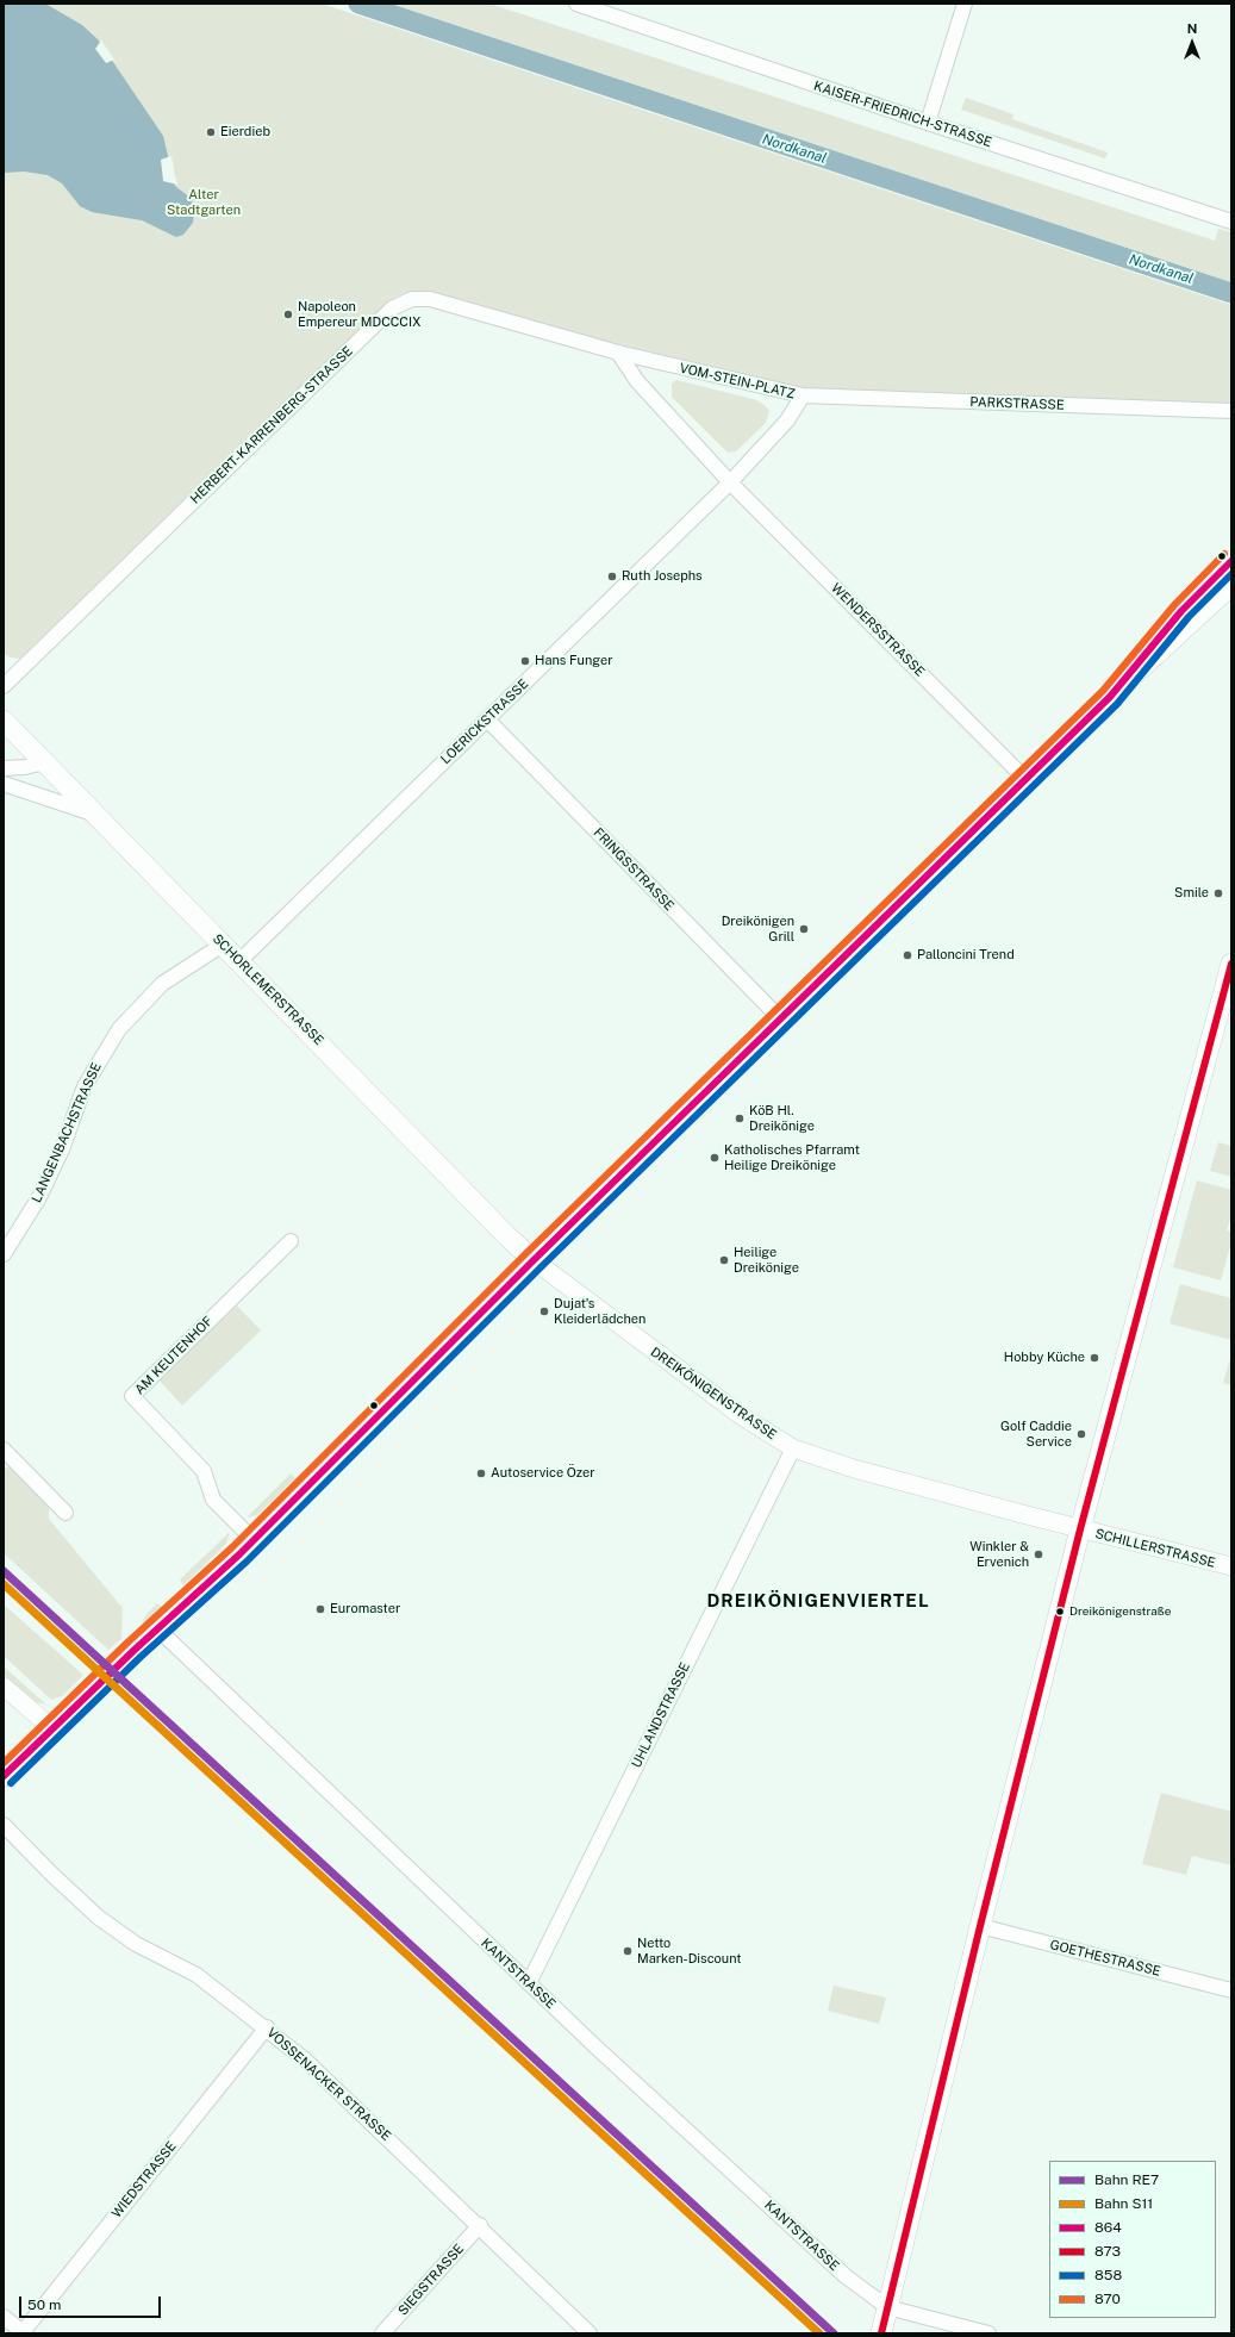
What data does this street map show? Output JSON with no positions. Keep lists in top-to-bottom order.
{
  "streets": {
    "main road": ["SCHORLEMERSTRASSE"],
    "street": [
      "KAISER-FRIEDRICH-STRASSE",
      "VOM-STEIN-PLATZ",
      "PARKSTRASSE",
      "HERBERT-KARRENBERG-STRASSE",
      "WENDERSSTRASSE",
      "LOERICKSTRASSE",
      "FRINGSSTRASSE",
      "LANGENBACHSTRASSE",
      "AM KEUTENHOF",
      "DREIKÖNIGENSTRASSE",
      "SCHILLERSTRASSE",
      "UHLANDSTRASSE",
      "GOETHESTRASSE",
      "KANTSTRASSE",
      "VOSSENACKER STRASSE",
      "WIEDSTRASSE",
      "SIEGSTRASSE"
    ]
  },
  "crossings": [
    ["VOM-STEIN-PLATZ", "PARKSTRASSE"],
    ["VOM-STEIN-PLATZ", "HERBERT-KARRENBERG-STRASSE"],
    ["VOM-STEIN-PLATZ", "WENDERSSTRASSE"],
    ["VOM-STEIN-PLATZ", "LOERICKSTRASSE"],
    ["WENDERSSTRASSE", "LOERICKSTRASSE"],
    ["LOERICKSTRASSE", "FRINGSSTRASSE"],
    ["LOERICKSTRASSE", "SCHORLEMERSTRASSE"],
    ["SCHORLEMERSTRASSE", "LANGENBACHSTRASSE"],
    ["SCHORLEMERSTRASSE", "DREIKÖNIGENSTRASSE"],
    ["DREIKÖNIGENSTRASSE", "SCHILLERSTRASSE"],
    ["DREIKÖNIGENSTRASSE", "UHLANDSTRASSE"],
    ["UHLANDSTRASSE", "KANTSTRASSE"],
    ["VOSSENACKER STRASSE", "WIEDSTRASSE"],
    ["VOSSENACKER STRASSE", "SIEGSTRASSE"]
  ],
  "districts": ["DREIKÖNIGENVIERTEL"],
  "water": ["Nordkanal"],
  "parks": ["Alter Stadtgarten"],
  "places": [
    "Eierdieb",
    "Napoleon Empereur MDCCCIX",
    "Ruth Josephs",
    "Hans Funger",
    "Smile",
    "Dreikönigen Grill",
    "Palloncini Trend",
    "KöB Hl. Dreikönige",
    "Katholisches Pfarramt Heilige Dreikönige",
    "Heilige Dreikönige",
    "Dujat's Kleiderlädchen",
    "Hobby Küche",
    "Golf Caddie Service",
    "Autoservice Özer",
    "Winkler & Ervenich",
    "Euromaster",
    "Dreikönigenstraße",
    "Netto Marken-Discount"
  ],
  "lines": [
    "transit line 870",
    "transit line 864",
    "transit line 858",
    "transit line 873",
    "rail line RE7",
    "rail line S11"
  ],
  "legend": [
    "Bahn RE7",
    "Bahn S11",
    "864",
    "873",
    "858",
    "870"
  ],
  "scale_bar": "50 m",
  "north": "top"
}
